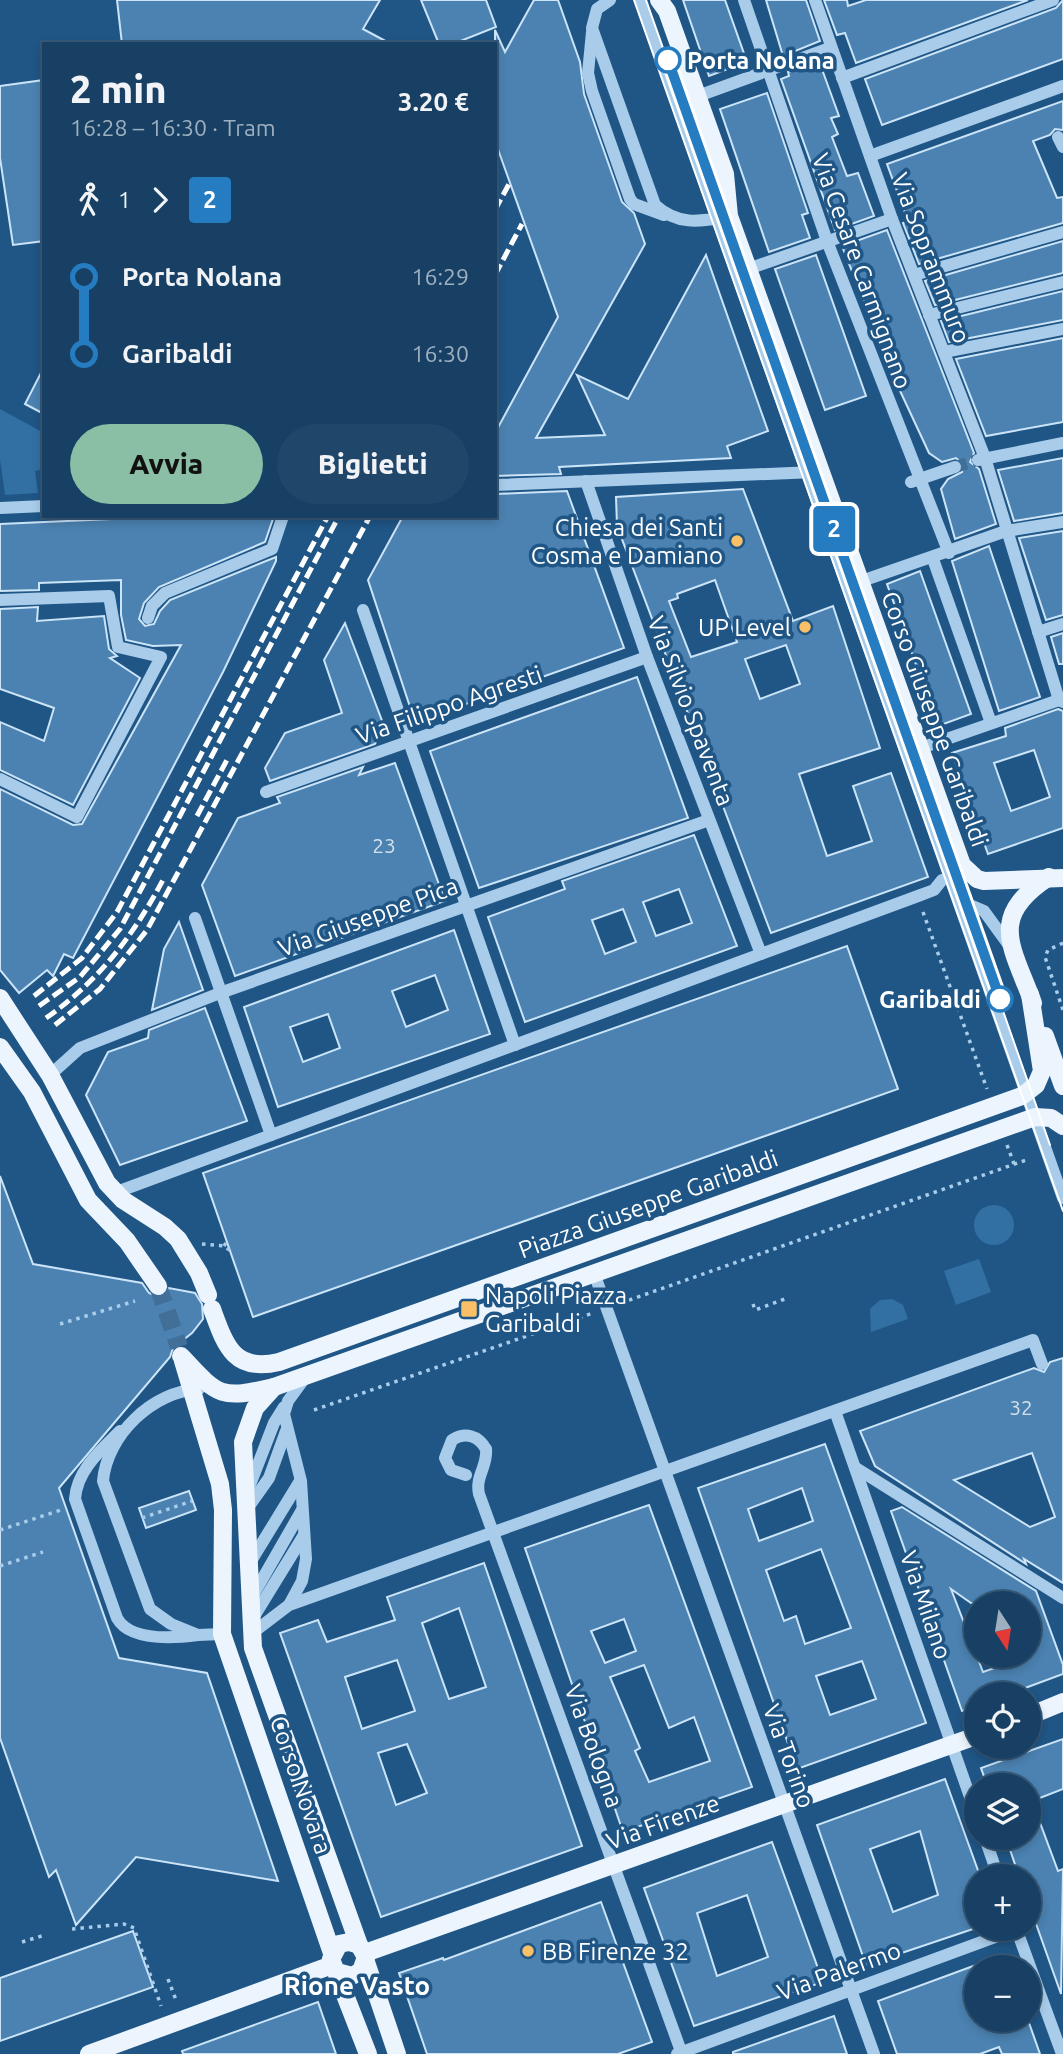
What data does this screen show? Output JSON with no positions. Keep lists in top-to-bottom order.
{
  "streets": {
    "main road": [
      "Corso Giuseppe Garibaldi",
      "Piazza Giuseppe Garibaldi",
      "Corso Novara",
      "Via Firenze"
    ],
    "street": [
      "Via Soprammuro",
      "Via Cesare Carmignano",
      "Via Filippo Agresti",
      "Via Silvio Spaventa",
      "Via Giuseppe Pica",
      "Via Milano",
      "Via Bologna",
      "Via Torino",
      "Via Palermo"
    ]
  },
  "crossings": [
    ["Via Filippo Agresti", "Via Silvio Spaventa"],
    ["Via Silvio Spaventa", "Via Giuseppe Pica"],
    ["Via Giuseppe Pica", "Piazza Giuseppe Garibaldi"],
    ["Piazza Giuseppe Garibaldi", "Via Torino"],
    ["Via Milano", "Via Firenze"],
    ["Via Bologna", "Via Firenze"],
    ["Via Bologna", "Via Palermo"],
    ["Via Torino", "Via Firenze"],
    ["Via Torino", "Via Palermo"],
    ["Corso Novara", "Via Firenze"]
  ],
  "districts": ["Rione Vasto"],
  "places": {
    "other": [
      "Porta Nolana",
      "Chiesa dei Santi Cosma e Damiano",
      "UP Level",
      "Garibaldi",
      "BB Firenze 32"
    ],
    "transit": ["Napoli Piazza Garibaldi"]
  },
  "lines": ["tram line 2"],
  "house_numbers": ["23", "32"],
  "north": "bottom",
  "page": {
    "on_map": "2",
    "heading": ["2 min", "16:28 – 16:30 · Tram", "3.20 €"],
    "legs": ["1", "2"],
    "list": [
      {
        "name": "Porta Nolana",
        "value": "16:29"
      },
      {
        "name": "Garibaldi",
        "value": "16:30"
      }
    ],
    "buttons": ["Avvia", "Biglietti"],
    "map_buttons": ["+", "−"]
  }
}
